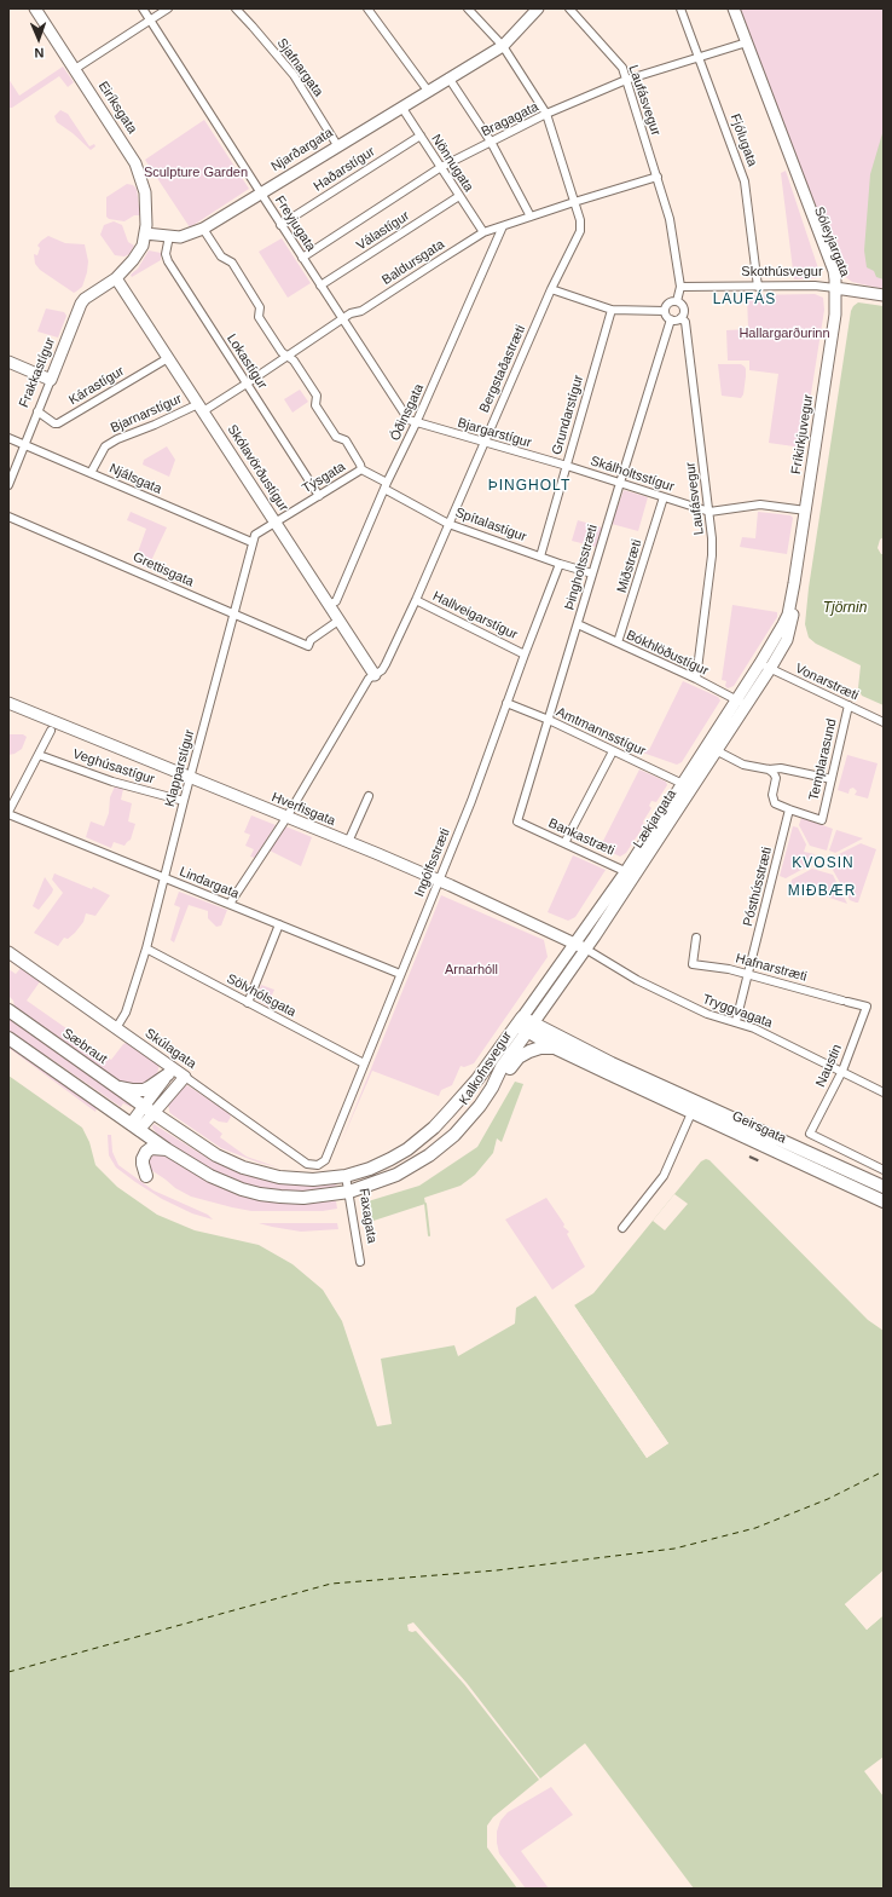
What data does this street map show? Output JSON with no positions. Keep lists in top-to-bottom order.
{
  "streets": {
    "main road": ["Sæbraut", "Kalkofnsvegur", "Geirsgata"],
    "street": [
      "Sjafnargata",
      "Laufásvegur",
      "Eiríksgata",
      "Bragagata",
      "Fjólugata",
      "Njarðargata",
      "Nönnugata",
      "Haðarstígur",
      "Freyjugata",
      "Válastígur",
      "Sóleyjargata",
      "Baldursgata",
      "Skothúsvegur",
      "Lokastígur",
      "Bergstaðastræti",
      "Frakkastígur",
      "Kárastígur",
      "Óðinsgata",
      "Bjarnarstígur",
      "Grundarstígur",
      "Bjargarstígur",
      "Fríkirkjuvegur",
      "Skólavörðustígur",
      "Skálholtsstígur",
      "Týsgata",
      "Njálsgata",
      "Spítalastígur",
      "Miðstræti",
      "Þingholtsstræti",
      "Grettisgata",
      "Hallveigarstígur",
      "Bókhlöðustígur",
      "Vonarstræti",
      "Amtmannsstígur",
      "Templarasund",
      "Veghúsastígur",
      "Klapparstígur",
      "Hverfisgata",
      "Lækjargata",
      "Bankastræti",
      "Ingólfsstræti",
      "Lindargata",
      "Pósthússtræti",
      "Hafnarstræti",
      "Sölvhólsgata",
      "Tryggvagata",
      "Skúlagata",
      "Naustin",
      "Faxagata"
    ]
  },
  "crossings": [
    ["Sjafnargata", "Njarðargata"],
    ["Laufásvegur", "Bragagata"],
    ["Laufásvegur", "Baldursgata"],
    ["Laufásvegur", "Skothúsvegur"],
    ["Laufásvegur", "Skálholtsstígur"],
    ["Laufásvegur", "Þingholtsstræti"],
    ["Laufásvegur", "Bókhlöðustígur"],
    ["Eiríksgata", "Njarðargata"],
    ["Bragagata", "Fjólugata"],
    ["Bragagata", "Nönnugata"],
    ["Bragagata", "Freyjugata"],
    ["Bragagata", "Sóleyjargata"],
    ["Bragagata", "Bergstaðastræti"],
    ["Fjólugata", "Skothúsvegur"],
    ["Njarðargata", "Nönnugata"],
    ["Njarðargata", "Freyjugata"],
    ["Njarðargata", "Lokastígur"],
    ["Njarðargata", "Bergstaðastræti"],
    ["Nönnugata", "Haðarstígur"],
    ["Nönnugata", "Válastígur"],
    ["Nönnugata", "Baldursgata"],
    ["Haðarstígur", "Freyjugata"],
    ["Freyjugata", "Válastígur"],
    ["Freyjugata", "Baldursgata"],
    ["Freyjugata", "Óðinsgata"],
    ["Freyjugata", "Bjargarstígur"],
    ["Sóleyjargata", "Skothúsvegur"],
    ["Sóleyjargata", "Fríkirkjuvegur"],
    ["Baldursgata", "Lokastígur"],
    ["Baldursgata", "Bergstaðastræti"],
    ["Baldursgata", "Óðinsgata"],
    ["Baldursgata", "Bjarnarstígur"],
    ["Baldursgata", "Skólavörðustígur"],
    ["Skothúsvegur", "Fríkirkjuvegur"],
    ["Lokastígur", "Týsgata"],
    ["Bergstaðastræti", "Bjargarstígur"],
    ["Bergstaðastræti", "Skólavörðustígur"],
    ["Bergstaðastræti", "Spítalastígur"],
    ["Bergstaðastræti", "Hallveigarstígur"],
    ["Bergstaðastræti", "Hverfisgata"],
    ["Bergstaðastræti", "Lindargata"],
    ["Frakkastígur", "Kárastígur"],
    ["Frakkastígur", "Skólavörðustígur"],
    ["Frakkastígur", "Njálsgata"],
    ["Kárastígur", "Skólavörðustígur"],
    ["Óðinsgata", "Bjargarstígur"],
    ["Óðinsgata", "Skólavörðustígur"],
    ["Óðinsgata", "Spítalastígur"],
    ["Bjarnarstígur", "Skólavörðustígur"],
    ["Bjarnarstígur", "Njálsgata"],
    ["Grundarstígur", "Bjargarstígur"],
    ["Grundarstígur", "Skálholtsstígur"],
    ["Grundarstígur", "Spítalastígur"],
    ["Bjargarstígur", "Skálholtsstígur"],
    ["Fríkirkjuvegur", "Skálholtsstígur"],
    ["Fríkirkjuvegur", "Lækjargata"],
    ["Skólavörðustígur", "Týsgata"],
    ["Skólavörðustígur", "Grettisgata"],
    ["Skálholtsstígur", "Miðstræti"],
    ["Skálholtsstígur", "Þingholtsstræti"],
    ["Týsgata", "Spítalastígur"],
    ["Njálsgata", "Klapparstígur"],
    ["Spítalastígur", "Þingholtsstræti"],
    ["Spítalastígur", "Ingólfsstræti"],
    ["Miðstræti", "Bókhlöðustígur"],
    ["Þingholtsstræti", "Bókhlöðustígur"],
    ["Þingholtsstræti", "Amtmannsstígur"],
    ["Þingholtsstræti", "Bankastræti"],
    ["Grettisgata", "Klapparstígur"],
    ["Hallveigarstígur", "Ingólfsstræti"],
    ["Bókhlöðustígur", "Lækjargata"],
    ["Vonarstræti", "Templarasund"],
    ["Vonarstræti", "Lækjargata"],
    ["Amtmannsstígur", "Lækjargata"],
    ["Amtmannsstígur", "Ingólfsstræti"],
    ["Templarasund", "Pósthússtræti"],
    ["Veghúsastígur", "Klapparstígur"],
    ["Klapparstígur", "Hverfisgata"],
    ["Klapparstígur", "Lindargata"],
    ["Klapparstígur", "Sölvhólsgata"],
    ["Klapparstígur", "Skúlagata"],
    ["Hverfisgata", "Lækjargata"],
    ["Hverfisgata", "Ingólfsstræti"],
    ["Hverfisgata", "Tryggvagata"],
    ["Lækjargata", "Bankastræti"],
    ["Lækjargata", "Tryggvagata"],
    ["Lækjargata", "Kalkofnsvegur"],
    ["Lækjargata", "Geirsgata"],
    ["Ingólfsstræti", "Lindargata"],
    ["Ingólfsstræti", "Sölvhólsgata"],
    ["Ingólfsstræti", "Skúlagata"],
    ["Pósthússtræti", "Hafnarstræti"],
    ["Pósthússtræti", "Tryggvagata"],
    ["Hafnarstræti", "Naustin"],
    ["Tryggvagata", "Naustin"],
    ["Sæbraut", "Kalkofnsvegur"],
    ["Kalkofnsvegur", "Geirsgata"],
    ["Kalkofnsvegur", "Faxagata"]
  ],
  "districts": [
    "LAUFÁS",
    "ÞINGHOLT",
    "KVOSIN",
    "MIÐBÆR"
  ],
  "water": ["Tjörnin"],
  "parks": ["Sculpture Garden", "Hallargarðurinn", "Arnarhóll"],
  "north": "bottom"
}
